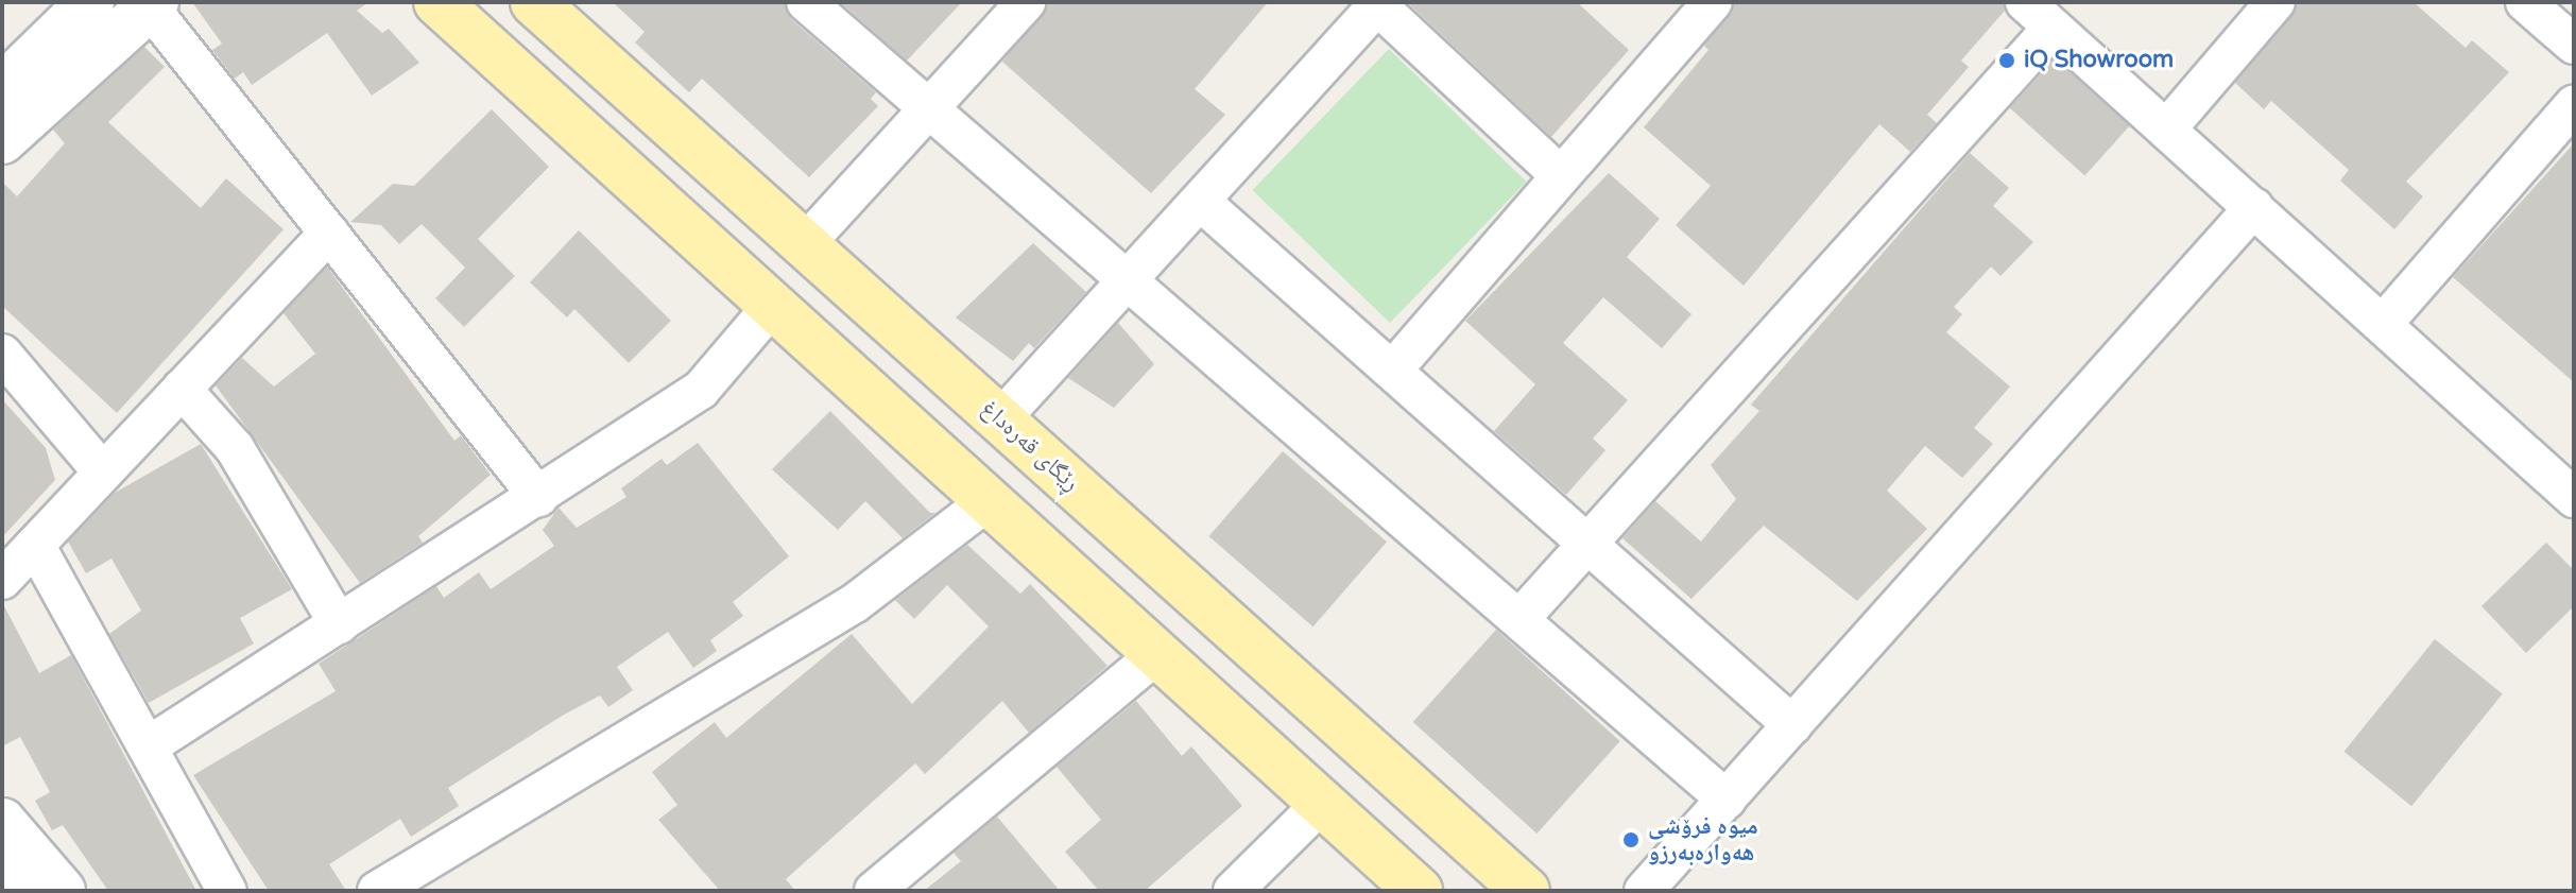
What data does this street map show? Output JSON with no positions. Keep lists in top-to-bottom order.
{
  "streets": {
    "main road": ["ڕێگای قەرەداغ"]
  },
  "places": ["iQ Showroom", "میوە فرۆشی هەوارەبەرزو"]
}
